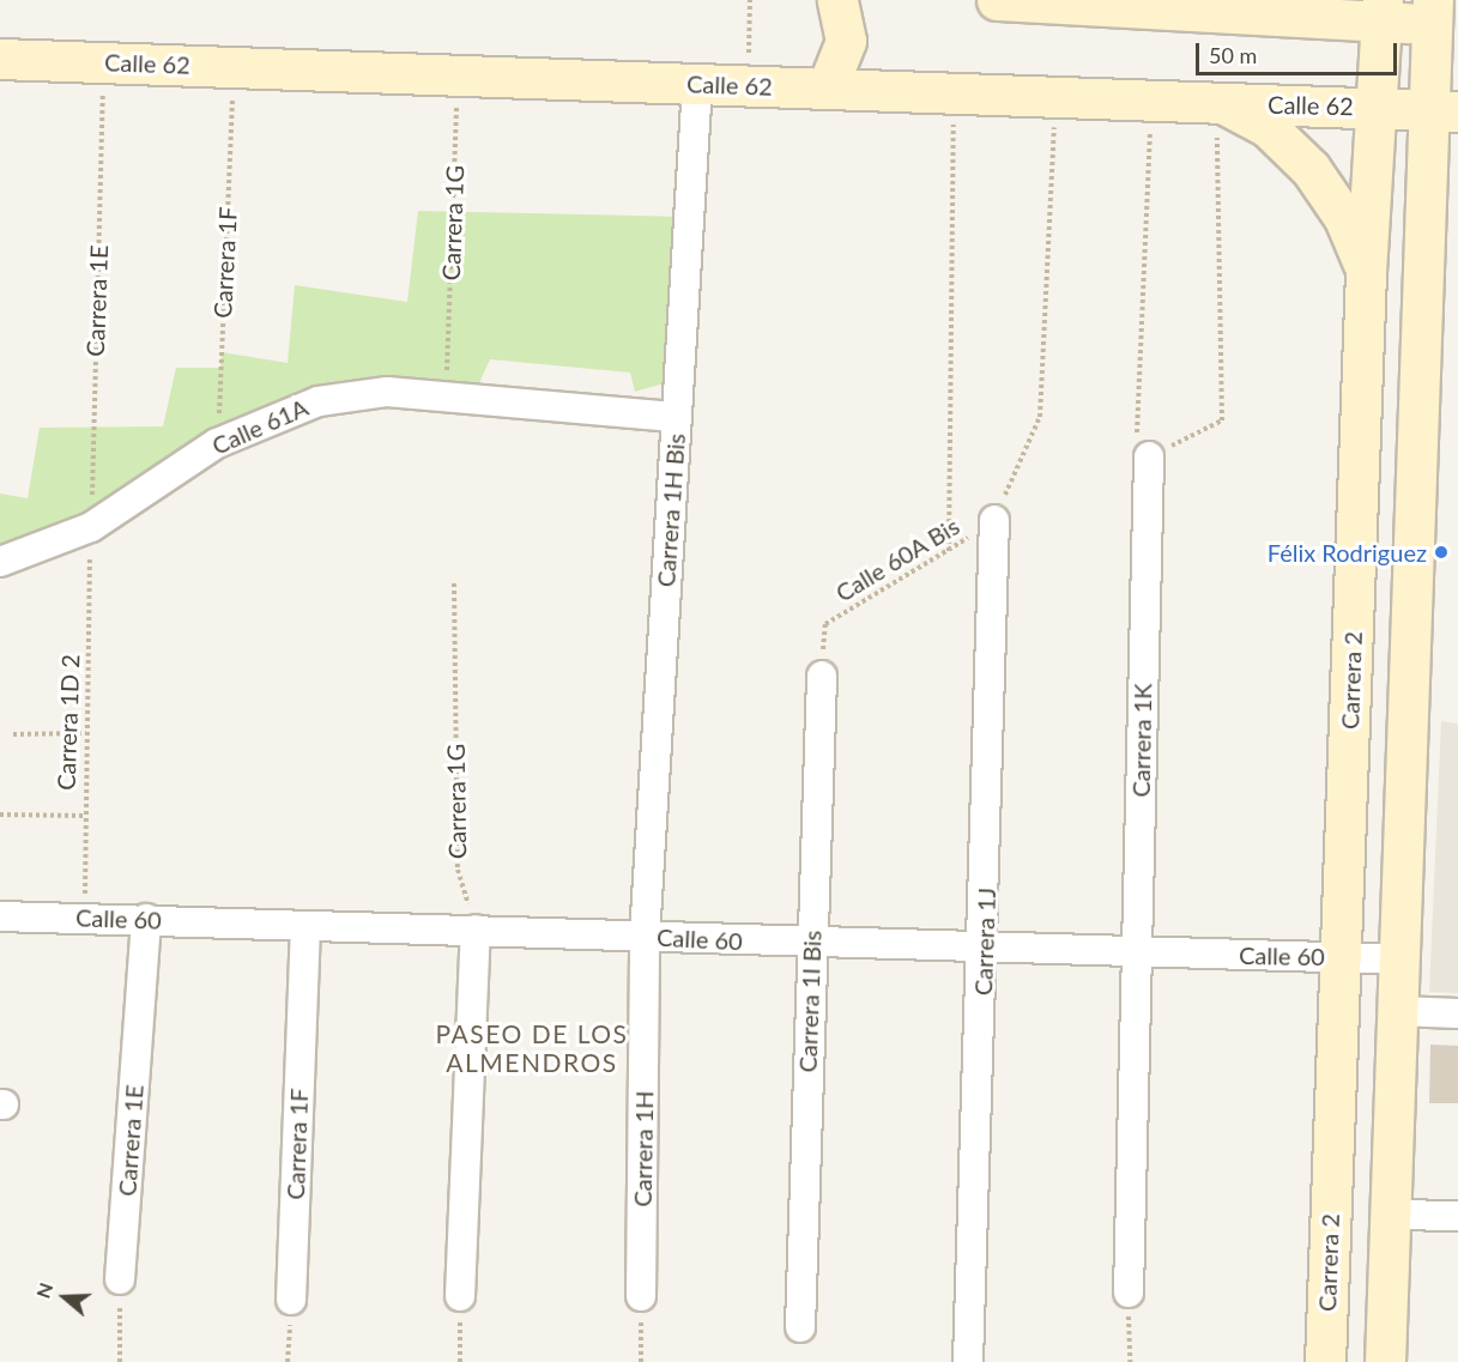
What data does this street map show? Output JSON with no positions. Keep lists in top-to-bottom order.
{
  "streets": {
    "street": [
      "Calle 62",
      "Carrera 1F",
      "Carrera 1E",
      "Calle 61A",
      "Carrera 1H Bis",
      "Carrera 2",
      "Carrera 1K",
      "Calle 60",
      "Carrera 1J",
      "Carrera 1I Bis",
      "Carrera 1H"
    ],
    "path": ["Carrera 1G", "Calle 60A Bis", "Carrera 1D 2"]
  },
  "crossings": [
    ["Calle 62", "Carrera 1H Bis"],
    ["Calle 62", "Carrera 2"],
    ["Carrera 1G", "Calle 61A"],
    ["Carrera 1G", "Calle 60"],
    ["Carrera 1F", "Calle 61A"],
    ["Carrera 1F", "Calle 60"],
    ["Carrera 1E", "Calle 61A"],
    ["Carrera 1E", "Carrera 1D 2"],
    ["Carrera 1E", "Calle 60"],
    ["Calle 61A", "Carrera 1H Bis"],
    ["Calle 61A", "Carrera 1D 2"],
    ["Carrera 1H Bis", "Calle 60"],
    ["Carrera 1H Bis", "Carrera 1H"],
    ["Calle 60A Bis", "Carrera 1J"],
    ["Calle 60A Bis", "Carrera 1I Bis"],
    ["Carrera 2", "Calle 60"],
    ["Carrera 1D 2", "Calle 60"],
    ["Carrera 1K", "Calle 60"],
    ["Calle 60", "Carrera 1J"],
    ["Calle 60", "Carrera 1I Bis"],
    ["Calle 60", "Carrera 1H"]
  ],
  "districts": ["PASEO DE LOS ALMENDROS"],
  "places": ["Félix Rodriguez"],
  "scale_bar": "50 m",
  "north": "left"
}
